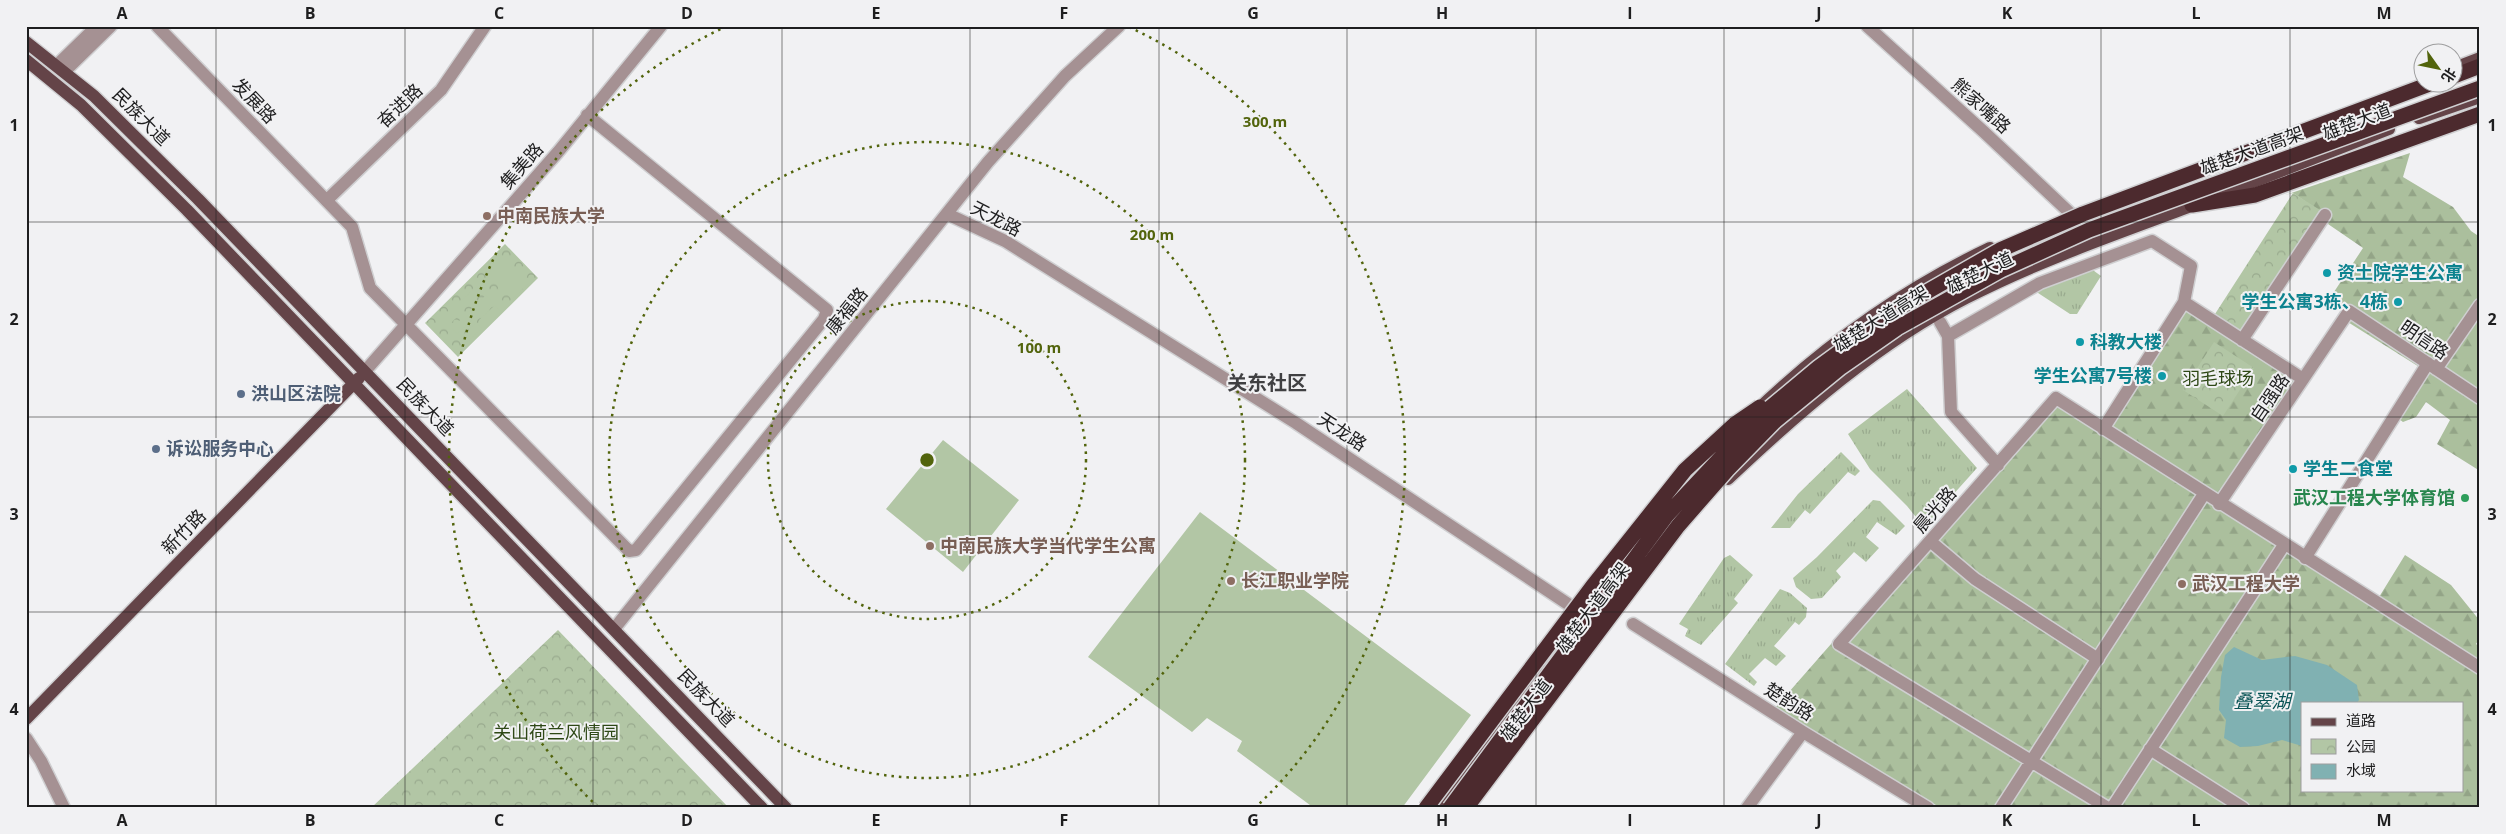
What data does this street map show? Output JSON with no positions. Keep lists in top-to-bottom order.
{
  "streets": {
    "highway": ["雄楚大道高架"],
    "main road": ["民族大道", "雄楚大道", "新竹路"],
    "street": [
      "发展路",
      "奋进路",
      "熊家嘴路",
      "集美路",
      "天龙路",
      "康福路",
      "明信路",
      "自强路",
      "晨光路",
      "楚韵路"
    ]
  },
  "crossings": [
    ["发展路", "奋进路"],
    ["发展路", "集美路"],
    ["熊家嘴路", "雄楚大道"],
    ["民族大道", "集美路"],
    ["民族大道", "康福路"],
    ["民族大道", "新竹路"],
    ["雄楚大道", "天龙路"],
    ["集美路", "新竹路"],
    ["天龙路", "康福路"],
    ["明信路", "自强路"]
  ],
  "districts": ["关东社区"],
  "water": ["叠翠湖"],
  "parks": ["羽毛球场", "关山荷兰风情园"],
  "places": [
    "中南民族大学",
    "资土院学生公寓",
    "学生公寓3栋、4栋",
    "科教大楼",
    "学生公寓7号楼",
    "洪山区法院",
    "诉讼服务中心",
    "学生二食堂",
    "武汉工程大学体育馆",
    "中南民族大学当代学生公寓",
    "长江职业学院",
    "武汉工程大学"
  ],
  "legend": ["道路", "公园", "水域"],
  "north": "bottom right",
  "grid": {
    "columns": [
      "A",
      "B",
      "C",
      "D",
      "E",
      "F",
      "G",
      "H",
      "I",
      "J",
      "K",
      "L",
      "M"
    ],
    "rows": [
      "1",
      "2",
      "3",
      "4"
    ]
  },
  "rings": ["300 m", "200 m", "100 m"]
}
